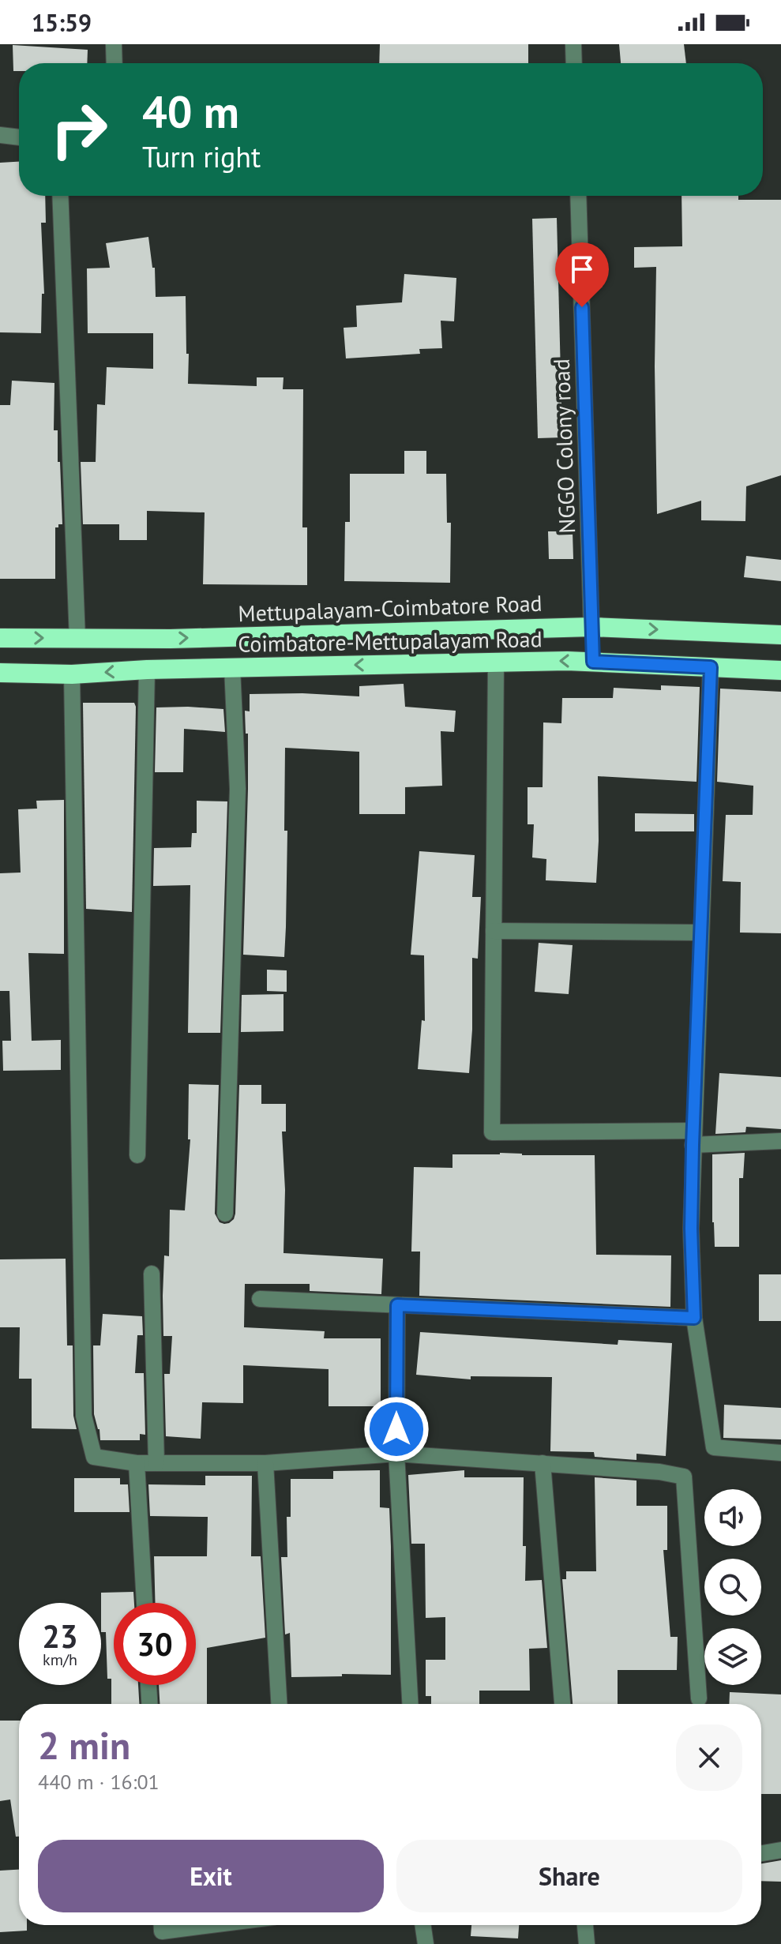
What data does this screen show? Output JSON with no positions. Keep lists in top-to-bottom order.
{
  "streets": {
    "highway": ["Mettupalayam-Coimbatore Road", "Coimbatore-Mettupalayam Road"],
    "street": ["NGGO Colony road"]
  },
  "crossings": [
    ["NGGO Colony road", "Mettupalayam-Coimbatore Road"]
  ],
  "one_way": ["Mettupalayam-Coimbatore Road", "Coimbatore-Mettupalayam Road"],
  "page": {
    "status": "15:59",
    "turn": ["40 m", "Turn right"],
    "speed": "23 km/h",
    "limit": "30",
    "heading": ["2 min", "440 m · 16:01"],
    "buttons": ["Exit", "Share"]
  }
}
